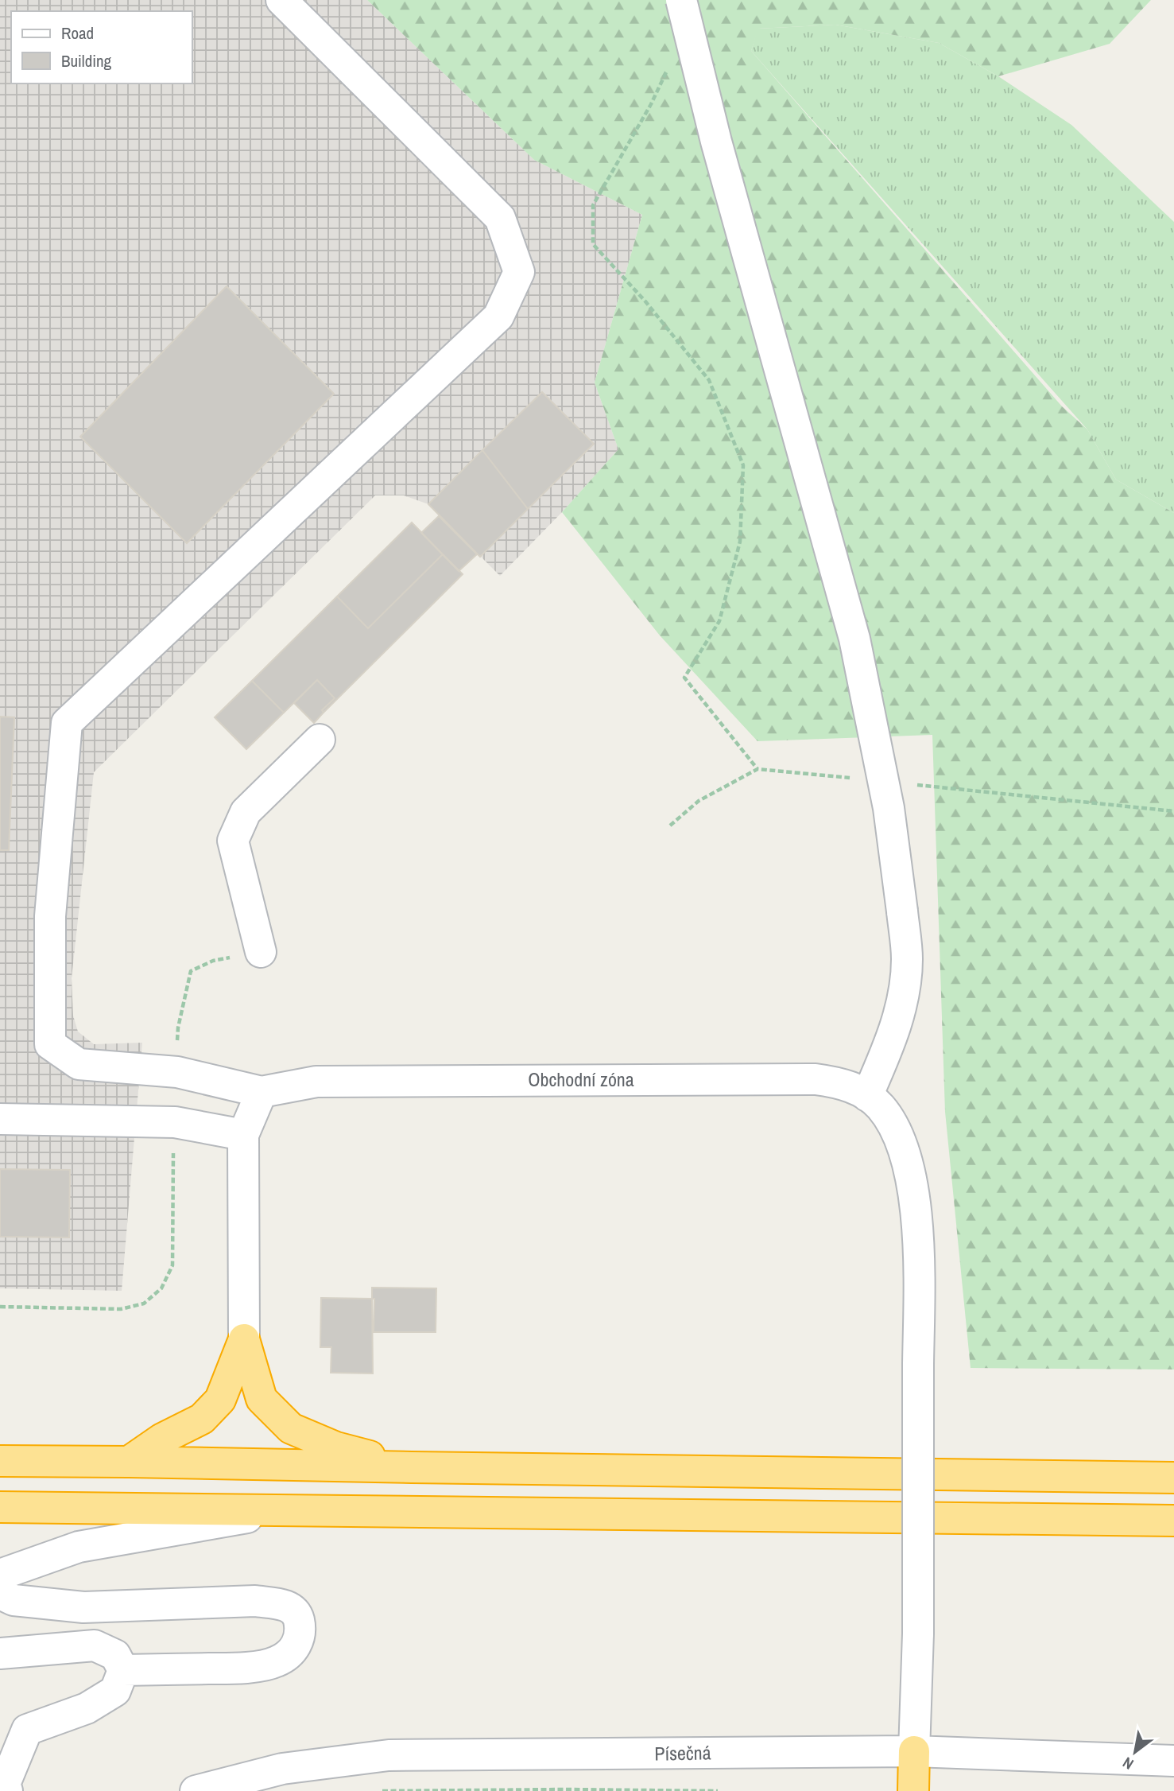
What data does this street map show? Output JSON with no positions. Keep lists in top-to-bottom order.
{
  "streets": {
    "street": ["Obchodní zóna", "Písečná"]
  },
  "crossings": [
    ["Obchodní zóna", "Písečná"]
  ],
  "legend": ["Road", "Building"],
  "north": "bottom left"
}
